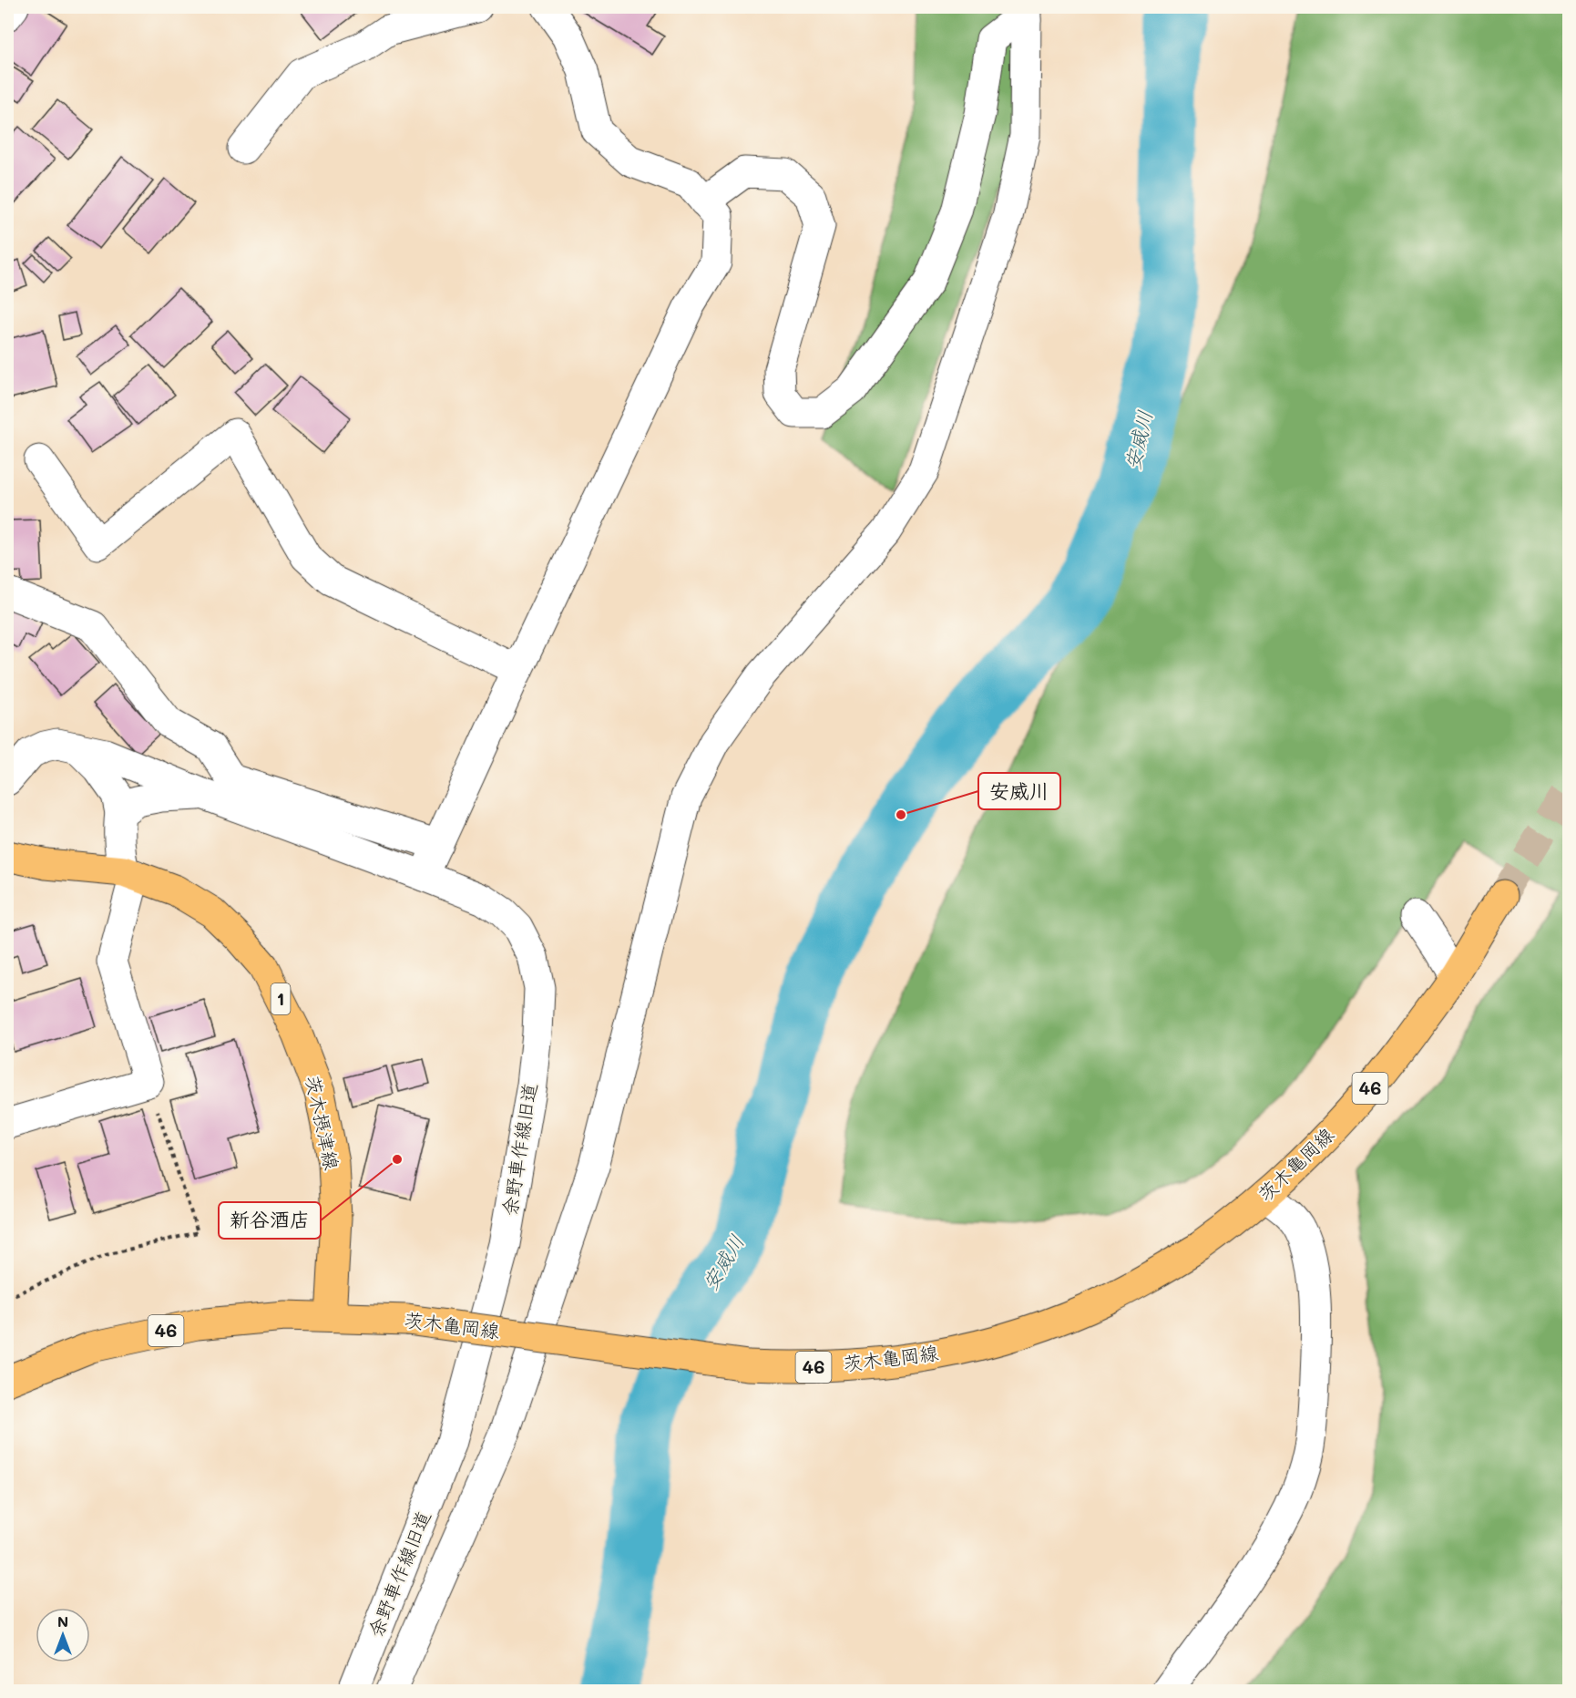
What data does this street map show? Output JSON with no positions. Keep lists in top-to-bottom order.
{
  "streets": {
    "main road": [
      "1",
      "46",
      "茨木摂津線",
      "茨木亀岡線"
    ],
    "street": ["余野車作線旧道"]
  },
  "crossings": [
    ["茨木摂津線", "茨木亀岡線"]
  ],
  "water": ["安威川"],
  "places": ["安威川", "新谷酒店"],
  "north": "top"
}
